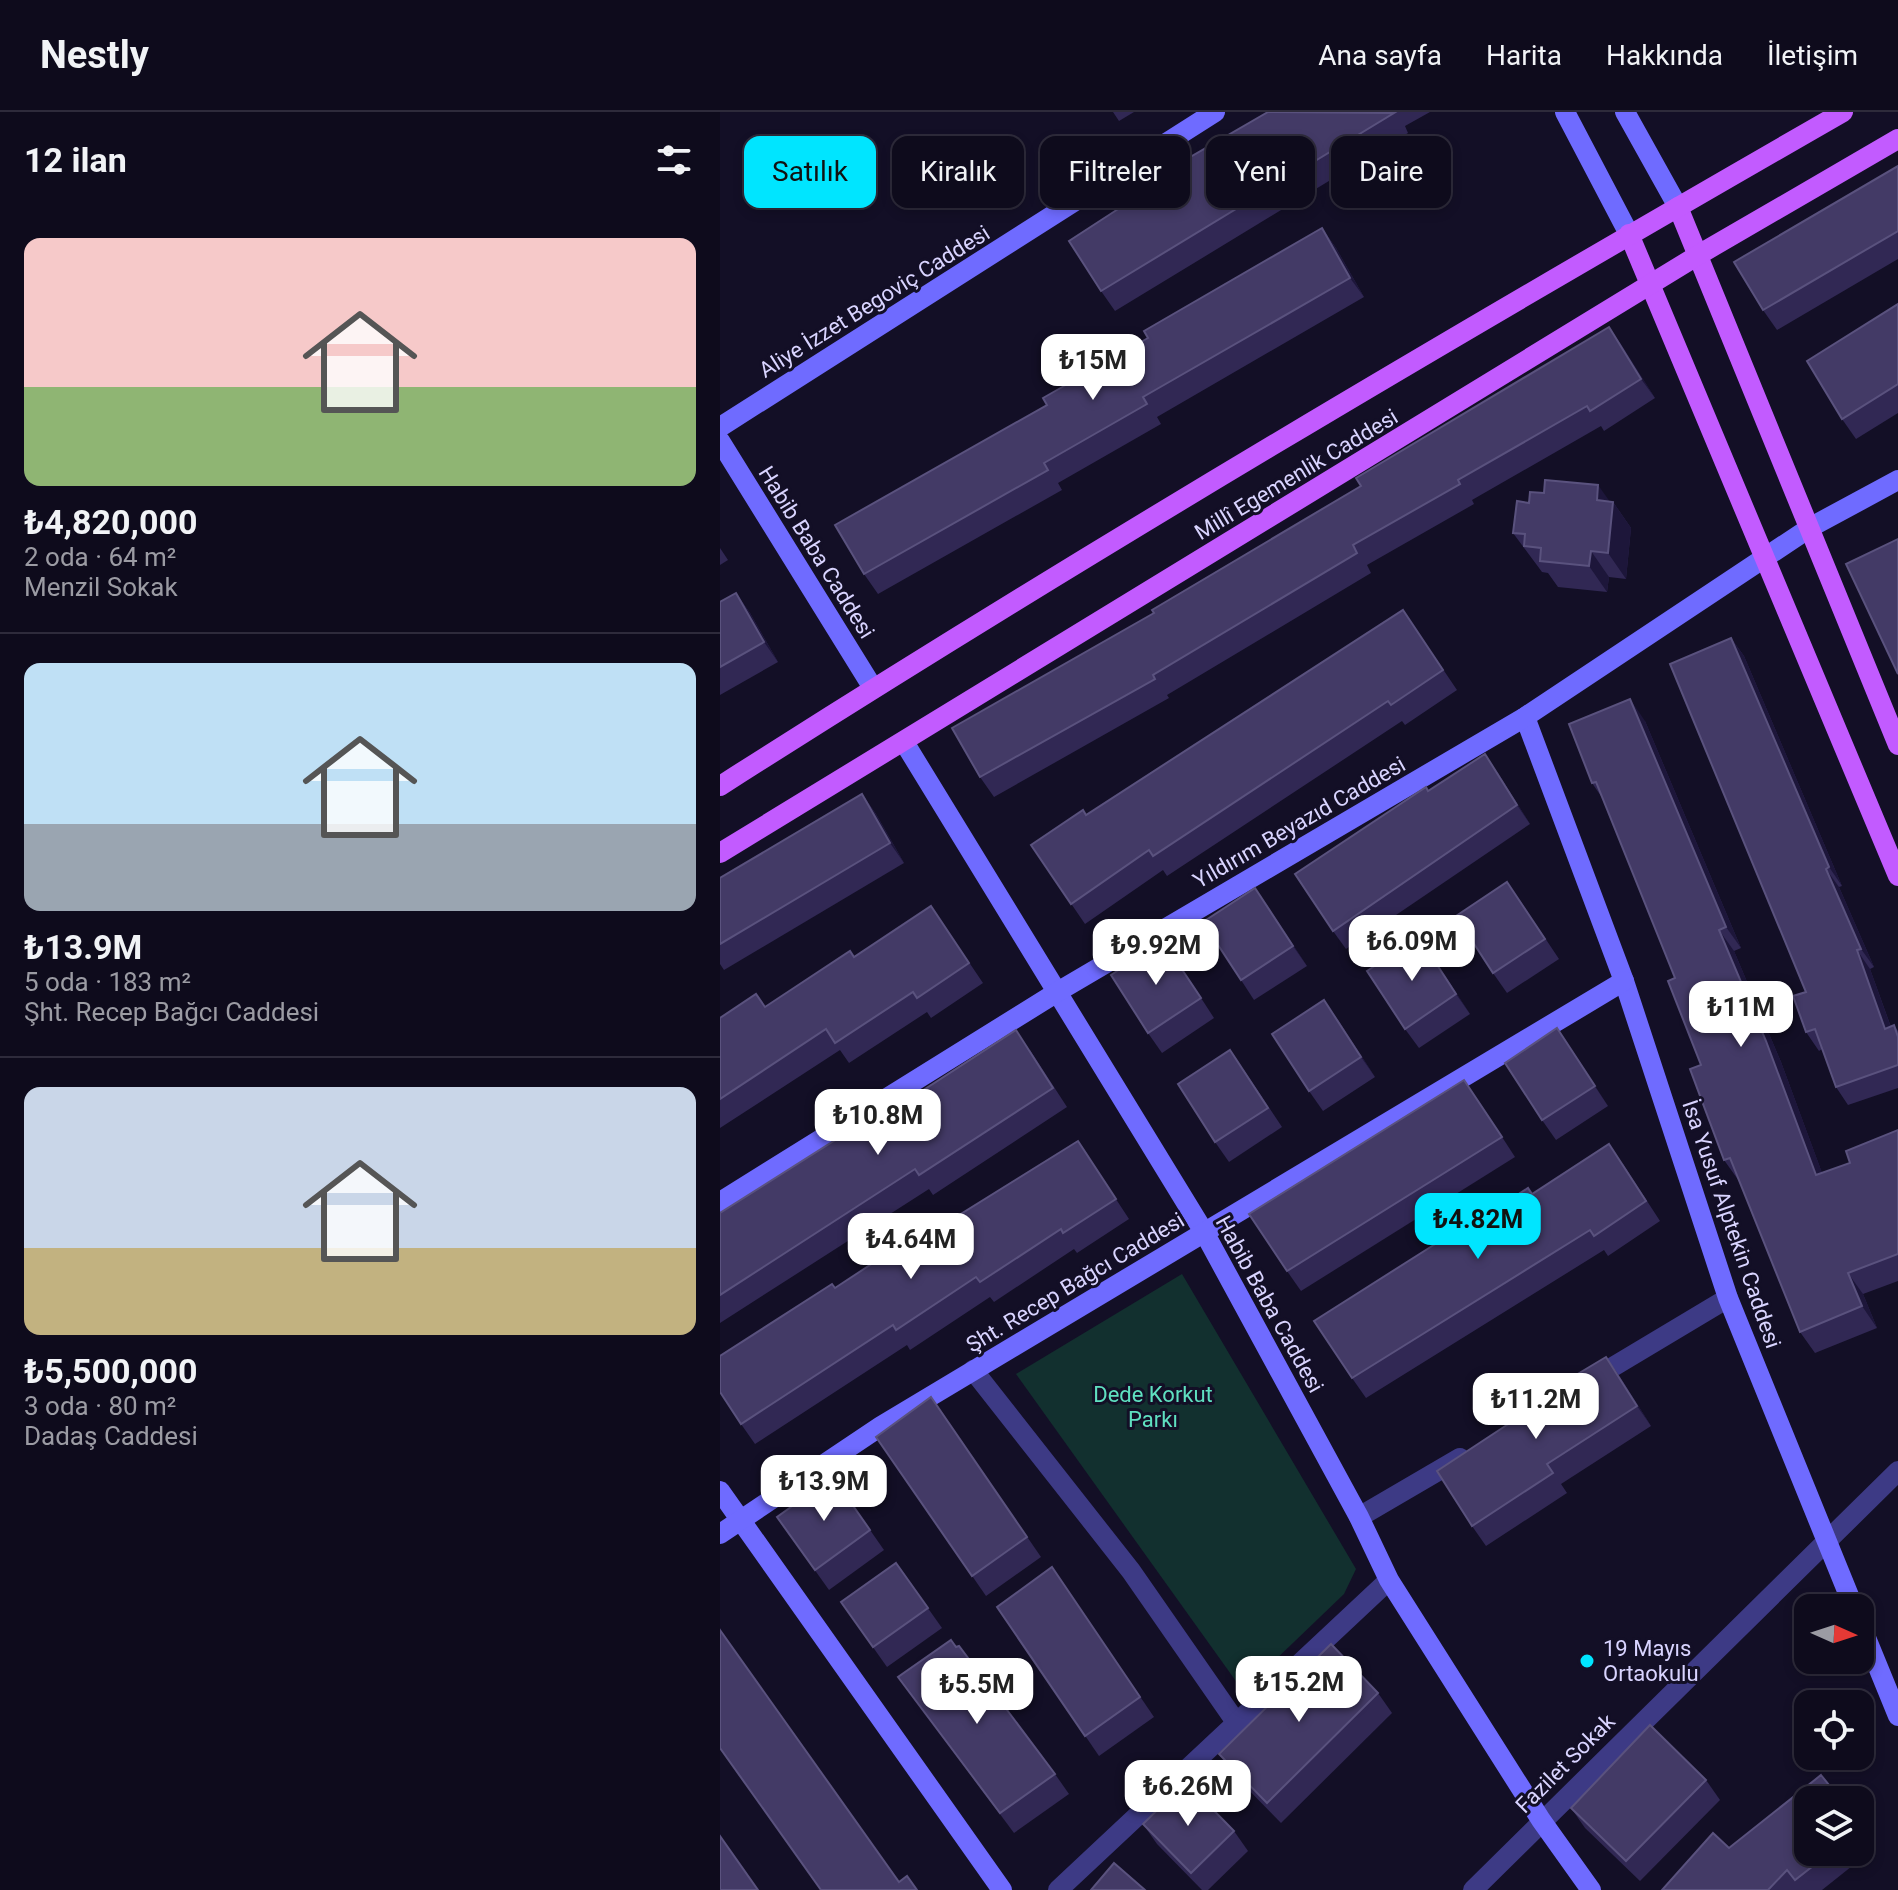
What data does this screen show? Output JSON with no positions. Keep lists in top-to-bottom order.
{
  "streets": {
    "main road": ["Millî Egemenlik Caddesi"],
    "street": [
      "Aliye İzzet Begoviç Caddesi",
      "Habib Baba Caddesi",
      "Yıldırım Beyazıd Caddesi",
      "İsa Yusuf Alptekin Caddesi",
      "Şht. Recep Bağcı Caddesi",
      "Fazilet Sokak"
    ]
  },
  "crossings": [
    ["Millî Egemenlik Caddesi", "Habib Baba Caddesi"],
    ["Habib Baba Caddesi", "Yıldırım Beyazıd Caddesi"],
    ["Habib Baba Caddesi", "Şht. Recep Bağcı Caddesi"],
    ["Habib Baba Caddesi", "Fazilet Sokak"],
    ["Yıldırım Beyazıd Caddesi", "İsa Yusuf Alptekin Caddesi"],
    ["İsa Yusuf Alptekin Caddesi", "Şht. Recep Bağcı Caddesi"],
    ["İsa Yusuf Alptekin Caddesi", "Fazilet Sokak"]
  ],
  "parks": ["Dede Korkut Parkı"],
  "places": ["19 Mayıs Ortaokulu"],
  "north": "right",
  "page": {
    "header": "Nestly",
    "nav": [
      "Ana sayfa",
      "Harita",
      "Hakkında",
      "İletişim"
    ],
    "heading": "12 ilan",
    "chip": [
      "Satılık",
      "Kiralık",
      "Filtreler",
      "Yeni",
      "Daire"
    ],
    "list": [
      {
        "name": "₺4,820,000",
        "note": "2 oda · 64 m² · Menzil Sokak"
      },
      {
        "name": "₺13.9M",
        "note": "5 oda · 183 m² · Şht. Recep Bağcı Caddesi"
      },
      {
        "name": "₺5,500,000",
        "note": "3 oda · 80 m² · Dadaş Caddesi"
      }
    ],
    "price": [
      "₺15M",
      "₺6.09M",
      "₺9.92M",
      "₺11M",
      "₺10.8M",
      "₺4.82M",
      "₺4.64M",
      "₺11.2M",
      "₺13.9M",
      "₺15.2M",
      "₺5.5M",
      "₺6.26M"
    ]
  }
}
